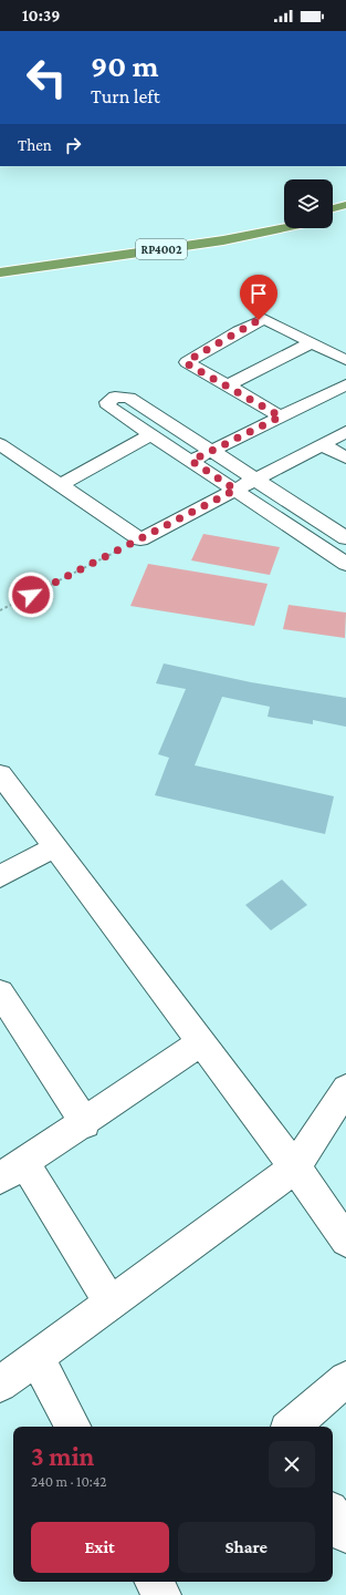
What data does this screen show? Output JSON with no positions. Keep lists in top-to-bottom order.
{
  "streets": {
    "highway": ["RP4002"]
  },
  "page": {
    "status": "10:39",
    "turn": ["90 m", "Turn left"],
    "then": "Then",
    "heading": ["3 min", "240 m · 10:42"],
    "buttons": ["Exit", "Share"]
  }
}
